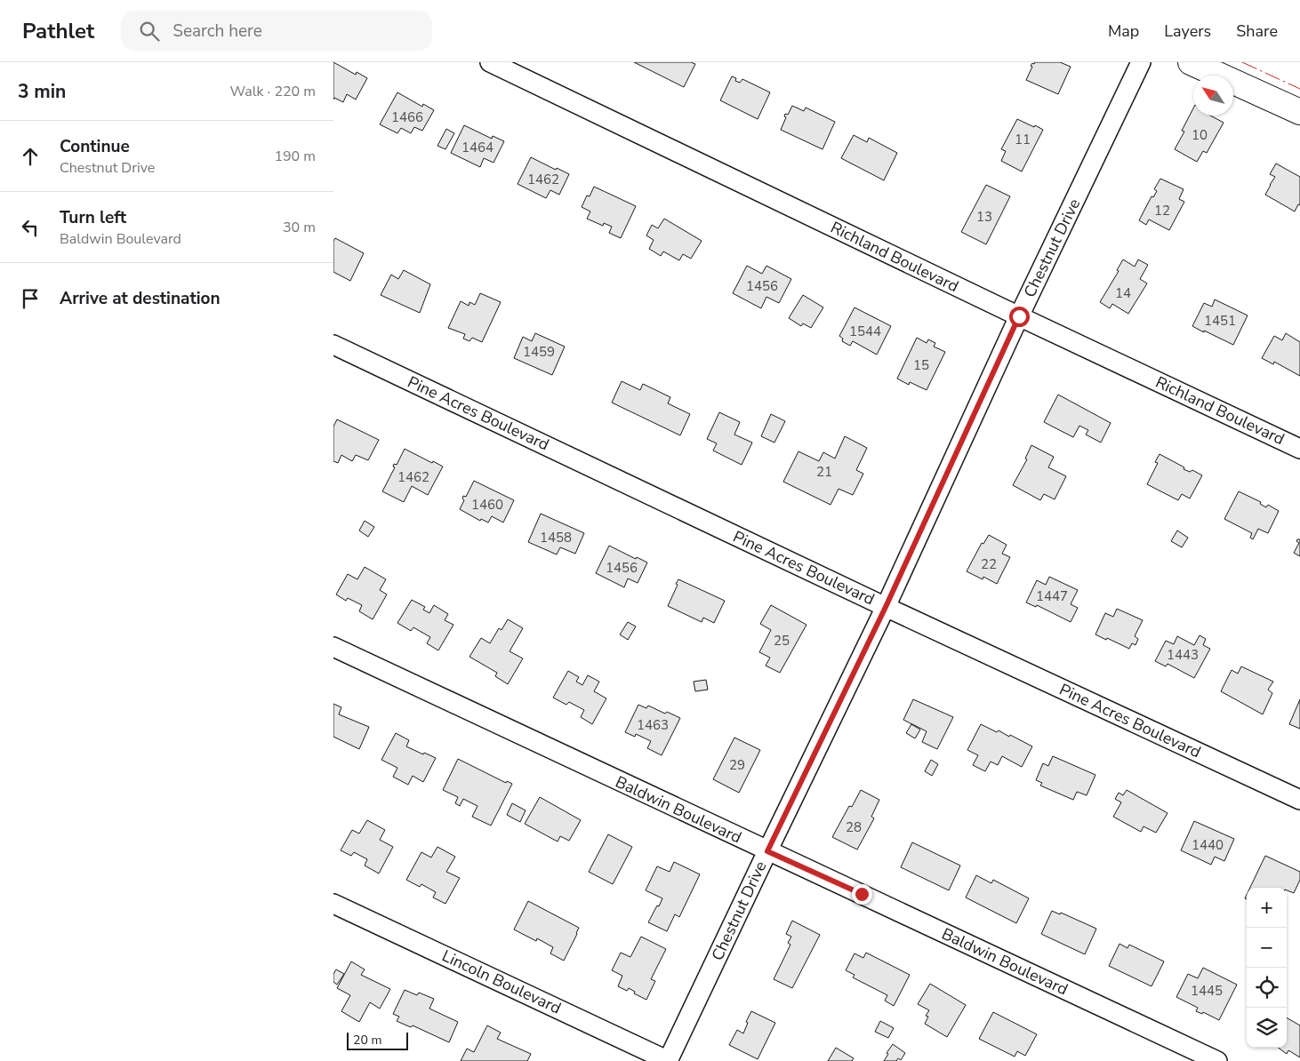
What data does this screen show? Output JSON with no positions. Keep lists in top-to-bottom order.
{
  "streets": {
    "street": [
      "Chestnut Drive",
      "Richland Boulevard",
      "Pine Acres Boulevard",
      "Baldwin Boulevard",
      "Lincoln Boulevard"
    ]
  },
  "crossings": [
    ["Chestnut Drive", "Richland Boulevard"],
    ["Chestnut Drive", "Pine Acres Boulevard"],
    ["Chestnut Drive", "Baldwin Boulevard"],
    ["Chestnut Drive", "Lincoln Boulevard"]
  ],
  "house_numbers": [
    "1466",
    "10",
    "11",
    "1464",
    "1462",
    "12",
    "13",
    "1456",
    "14",
    "1451",
    "1544",
    "1459",
    "15",
    "21",
    "1462",
    "1460",
    "1458",
    "22",
    "1456",
    "1447",
    "25",
    "1443",
    "1463",
    "29",
    "28",
    "1440",
    "1445"
  ],
  "scale_bar": "20 m",
  "north": "top left",
  "page": {
    "header": "Pathlet",
    "search": "Search here",
    "nav": ["Map", "Layers", "Share"],
    "heading": ["3 min", "Walk · 220 m"],
    "list": [
      ["Continue", "Chestnut Drive", "190 m"],
      ["Turn left", "Baldwin Boulevard", "30 m"],
      "Arrive at destination"
    ],
    "map_buttons": ["+", "−"],
    "scale": "20 m"
  }
}
